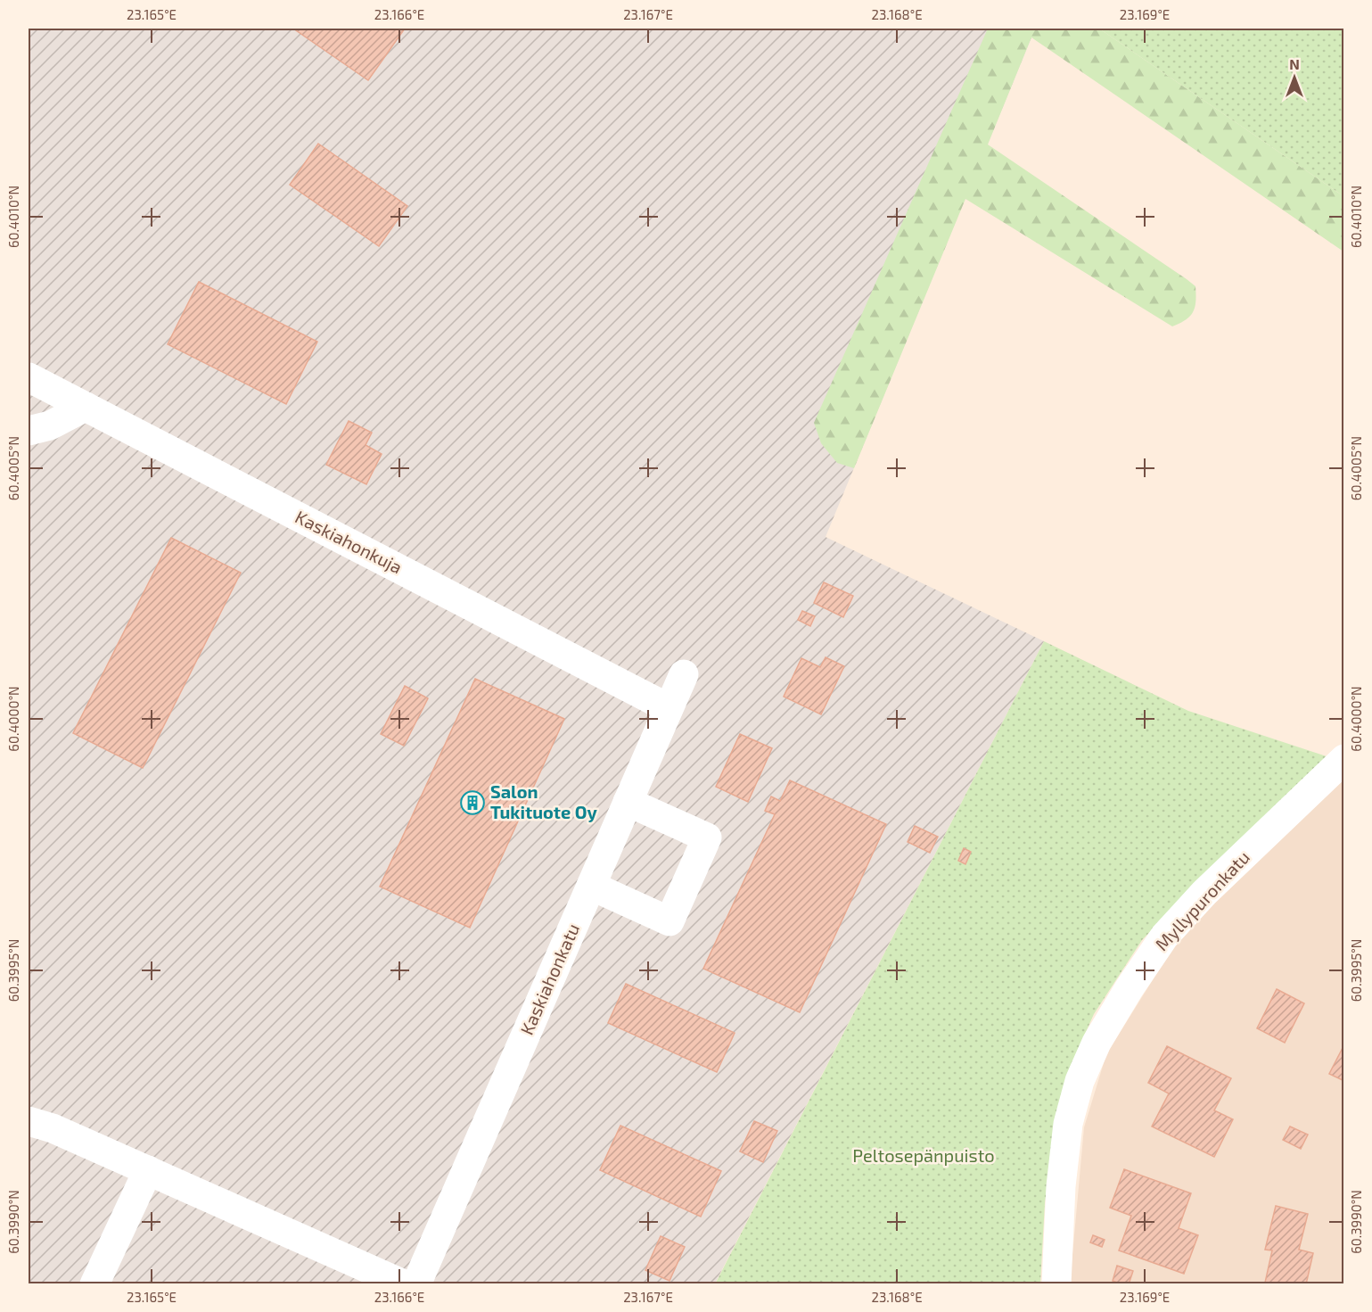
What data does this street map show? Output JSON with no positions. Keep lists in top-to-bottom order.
{
  "streets": {
    "street": ["Kaskiahonkuja", "Myllypuronkatu", "Kaskiahonkatu"]
  },
  "crossings": [
    ["Kaskiahonkuja", "Kaskiahonkatu"]
  ],
  "parks": ["Peltosepänpuisto"],
  "places": {
    "building": ["Salon Tukituote Oy"]
  },
  "north": "top",
  "coordinates": [
    "23.165°E",
    "23.166°E",
    "23.167°E",
    "23.168°E",
    "23.169°E",
    "60.4010°N",
    "60.4005°N",
    "60.4000°N",
    "60.3995°N",
    "60.3990°N"
  ]
}
